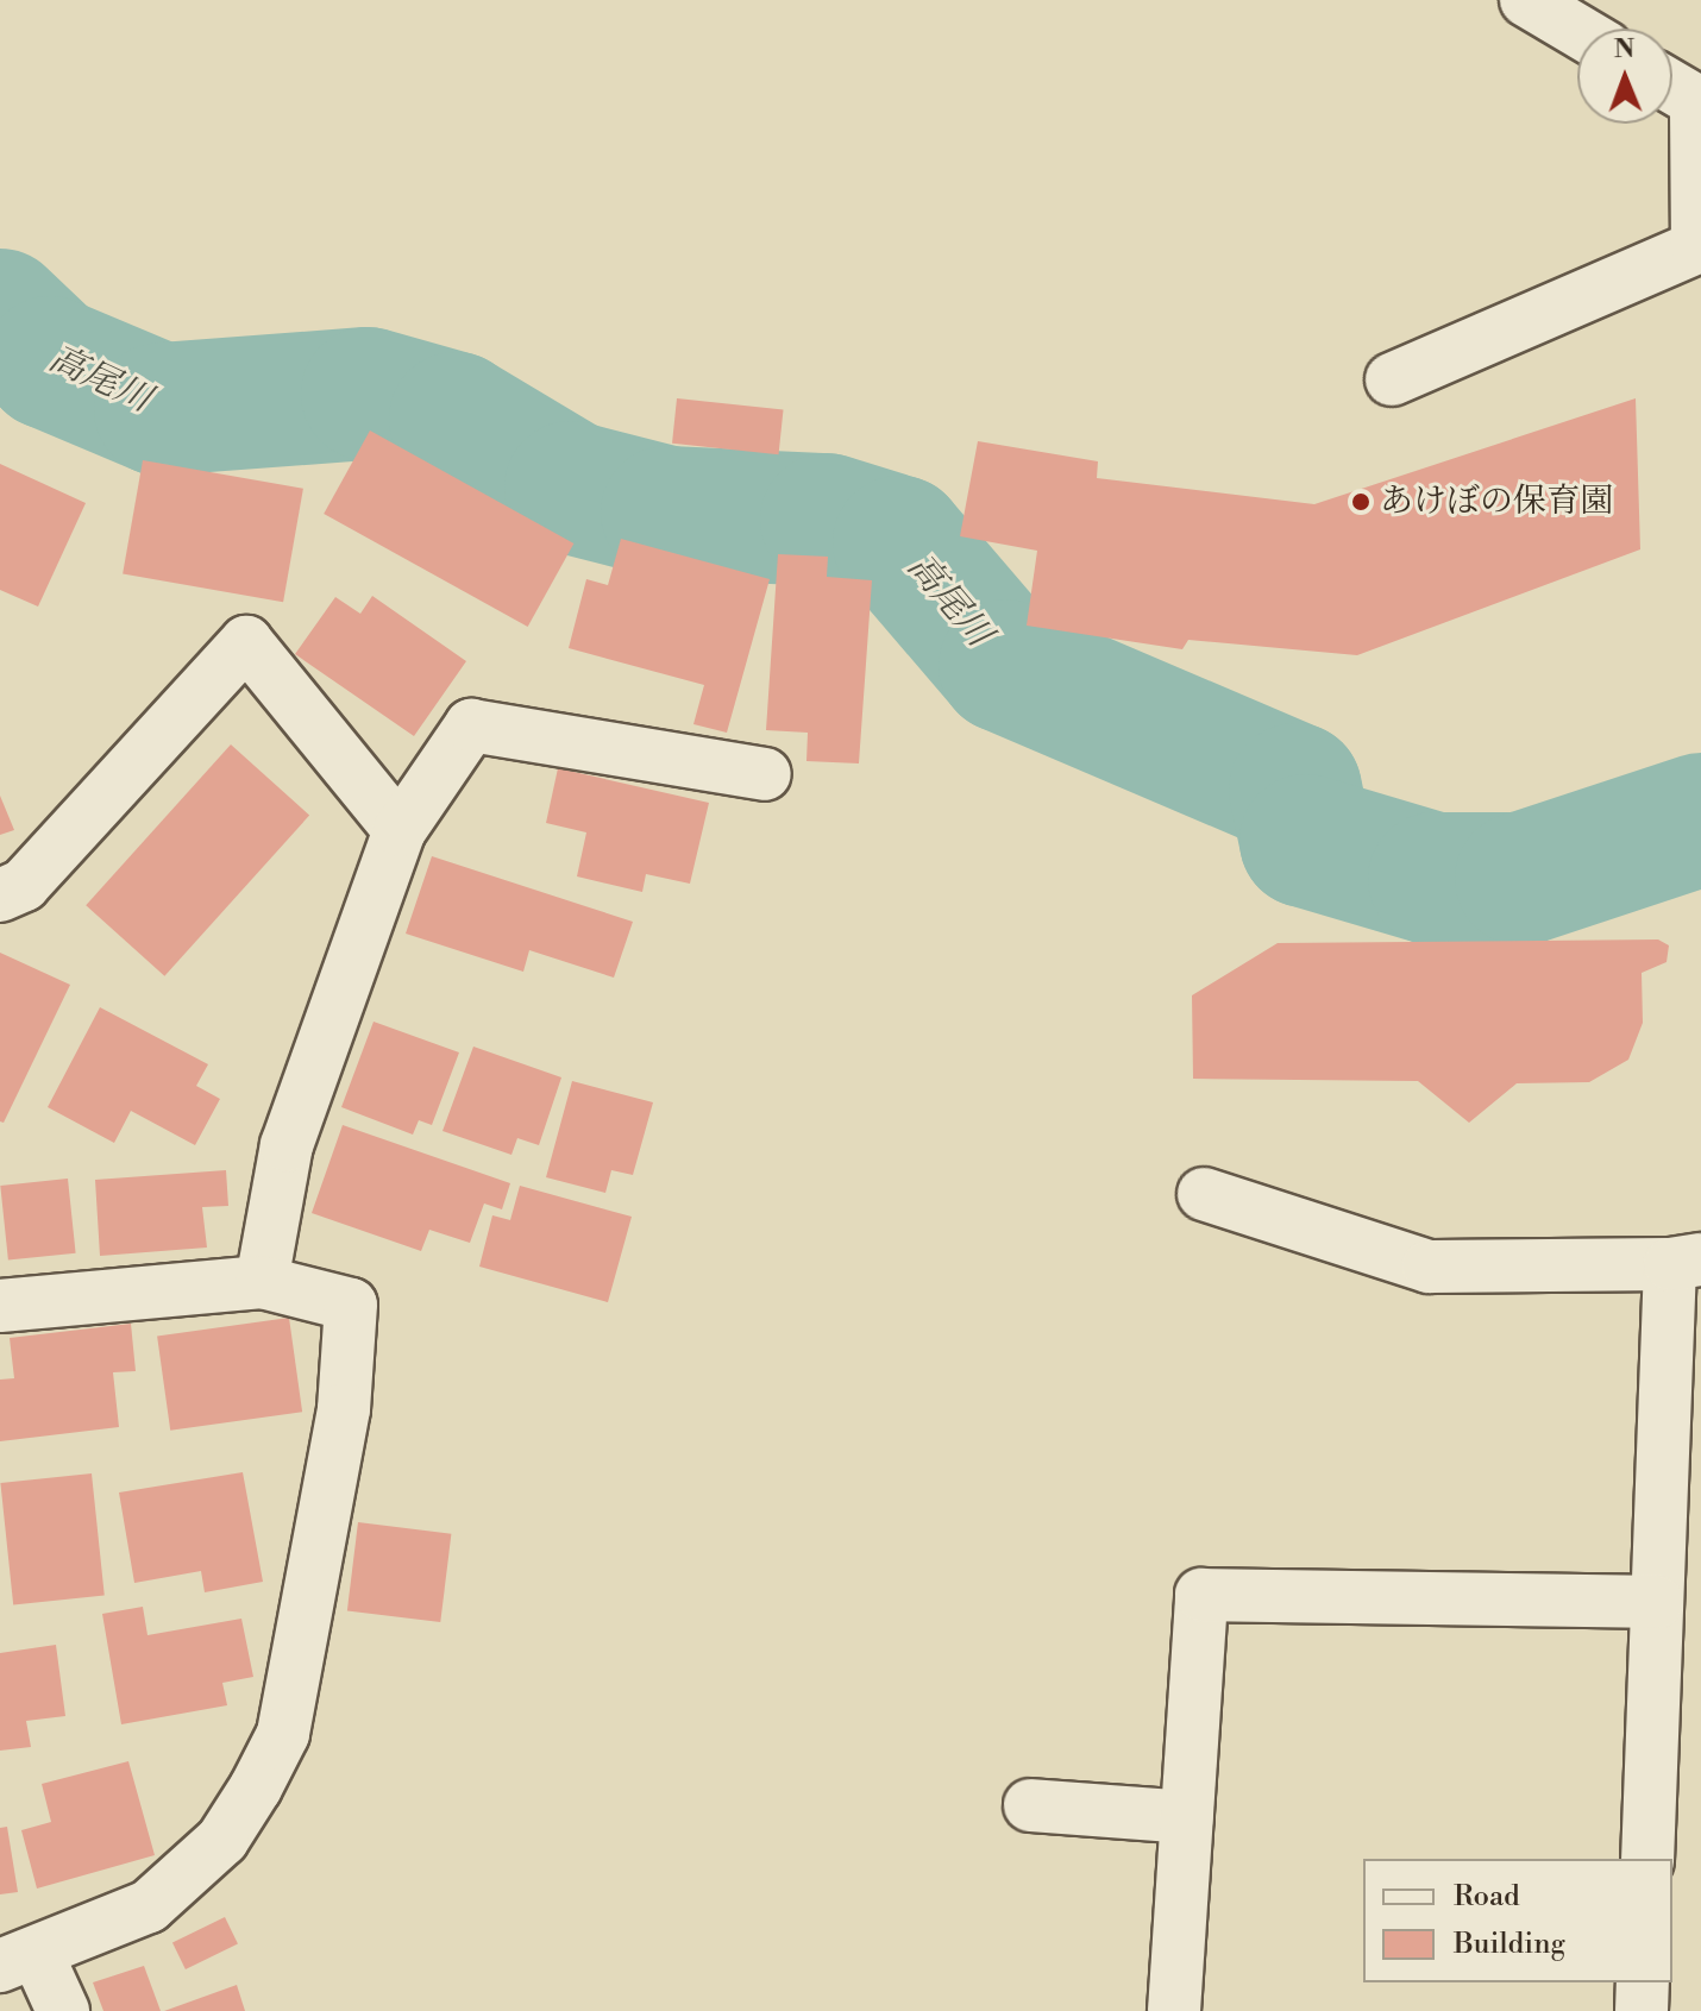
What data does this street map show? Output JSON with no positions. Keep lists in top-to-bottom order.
{
  "water": ["高尾川"],
  "places": ["あけぼの保育園"],
  "legend": ["Road", "Building"],
  "north": "top"
}
